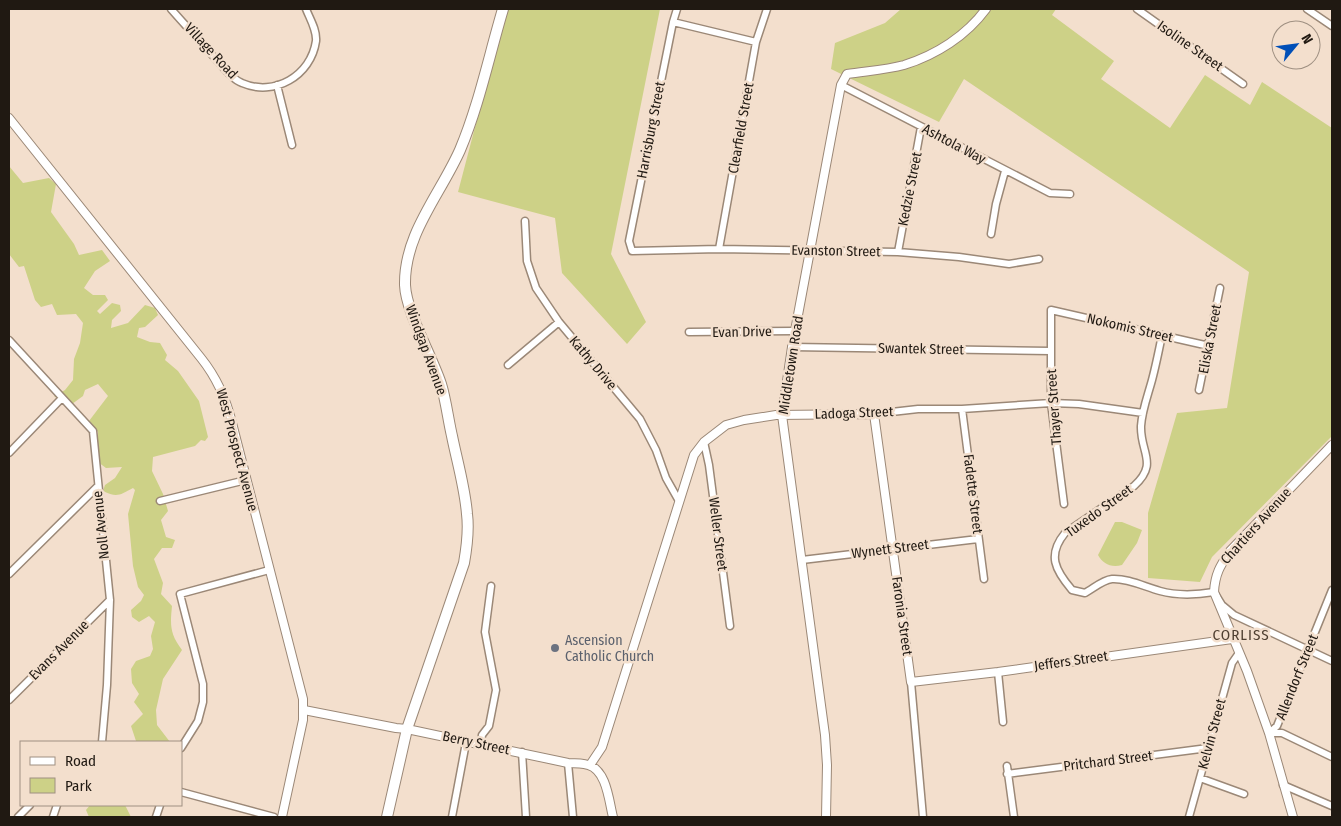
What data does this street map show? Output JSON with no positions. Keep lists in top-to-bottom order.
{
  "streets": {
    "main road": ["Windgap Avenue"],
    "street": [
      "Isoline Street",
      "Village Road",
      "Clearfield Street",
      "Harrisburg Street",
      "Ashtola Way",
      "Kedzie Street",
      "Evanston Street",
      "Nokomis Street",
      "Evan Drive",
      "Eliska Street",
      "Swantek Street",
      "Kathy Drive",
      "Middletown Road",
      "Thayer Street",
      "Ladoga Street",
      "West Prospect Avenue",
      "Fadette Street",
      "Tuxedo Street",
      "Noll Avenue",
      "Chartiers Avenue",
      "Weller Street",
      "Wynett Street",
      "Faronia Street",
      "Evans Avenue",
      "Jeffers Street",
      "Allendorf Street",
      "Kelvin Street",
      "Berry Street",
      "Pritchard Street"
    ]
  },
  "crossings": [
    ["Clearfield Street", "Evanston Street"],
    ["Harrisburg Street", "Evanston Street"],
    ["Ashtola Way", "Kedzie Street"],
    ["Ashtola Way", "Middletown Road"],
    ["Kedzie Street", "Evanston Street"],
    ["Evanston Street", "Middletown Road"],
    ["Nokomis Street", "Eliska Street"],
    ["Nokomis Street", "Thayer Street"],
    ["Nokomis Street", "Tuxedo Street"],
    ["Evan Drive", "Middletown Road"],
    ["Swantek Street", "Middletown Road"],
    ["Swantek Street", "Thayer Street"],
    ["Windgap Avenue", "Berry Street"],
    ["Kathy Drive", "Ladoga Street"],
    ["Middletown Road", "Ladoga Street"],
    ["Middletown Road", "Wynett Street"],
    ["Thayer Street", "Ladoga Street"],
    ["Ladoga Street", "Fadette Street"],
    ["Ladoga Street", "Tuxedo Street"],
    ["Ladoga Street", "Weller Street"],
    ["Ladoga Street", "Faronia Street"],
    ["Ladoga Street", "Berry Street"],
    ["West Prospect Avenue", "Berry Street"],
    ["Fadette Street", "Wynett Street"],
    ["Tuxedo Street", "Chartiers Avenue"],
    ["Noll Avenue", "Evans Avenue"],
    ["Wynett Street", "Faronia Street"],
    ["Faronia Street", "Jeffers Street"],
    ["Kelvin Street", "Pritchard Street"]
  ],
  "districts": ["CORLISS"],
  "places": ["Ascension Catholic Church"],
  "legend": ["Road", "Park"],
  "north": "top right"
}
